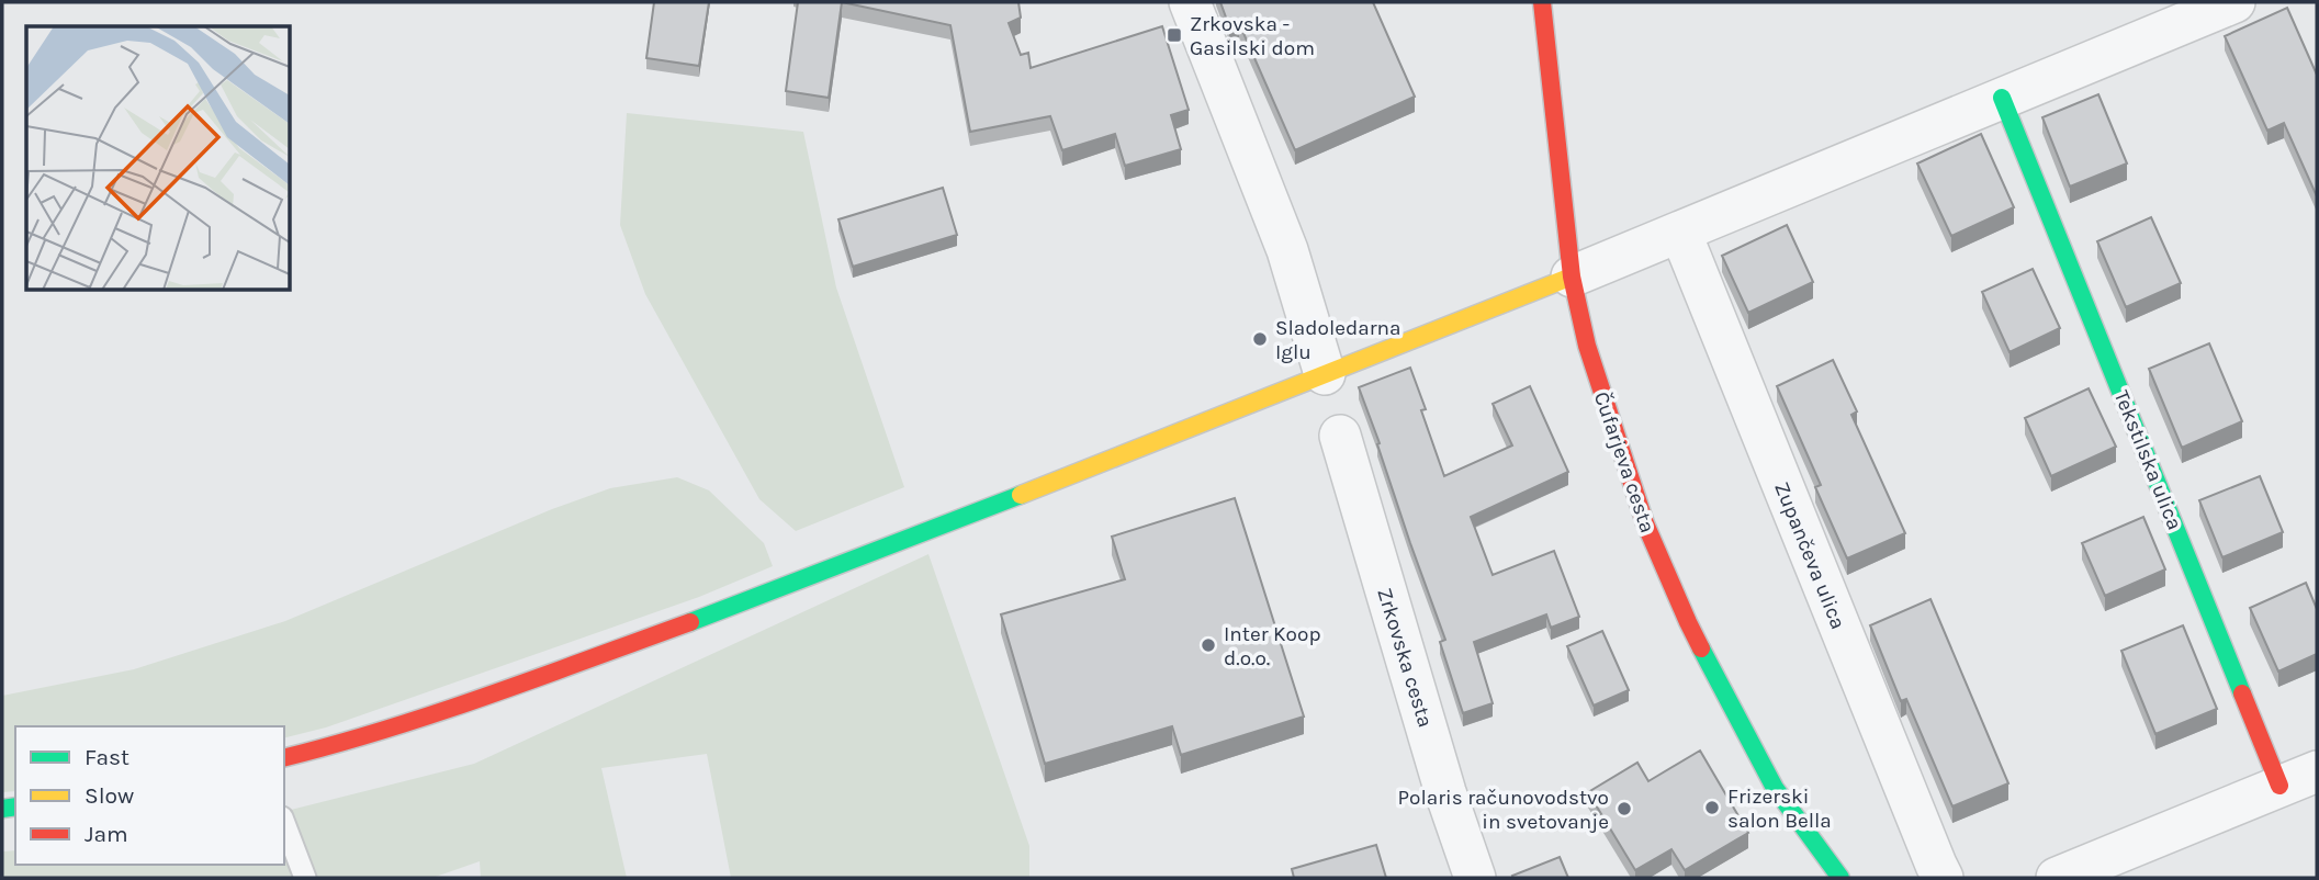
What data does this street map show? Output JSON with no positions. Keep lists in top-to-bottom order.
{
  "streets": {
    "street": [
      "Tekstilska ulica",
      "Čufarjeva cesta",
      "Zupančeva ulica",
      "Zrkovska cesta"
    ]
  },
  "places": {
    "transit": ["Zrkovska - Gasilski dom"],
    "other": [
      "Sladoledarna Iglu",
      "Inter Koop d.o.o.",
      "Frizerski salon Bella",
      "Polaris računovodstvo in svetovanje"
    ]
  },
  "legend": ["Fast", "Slow", "Jam"]
}
